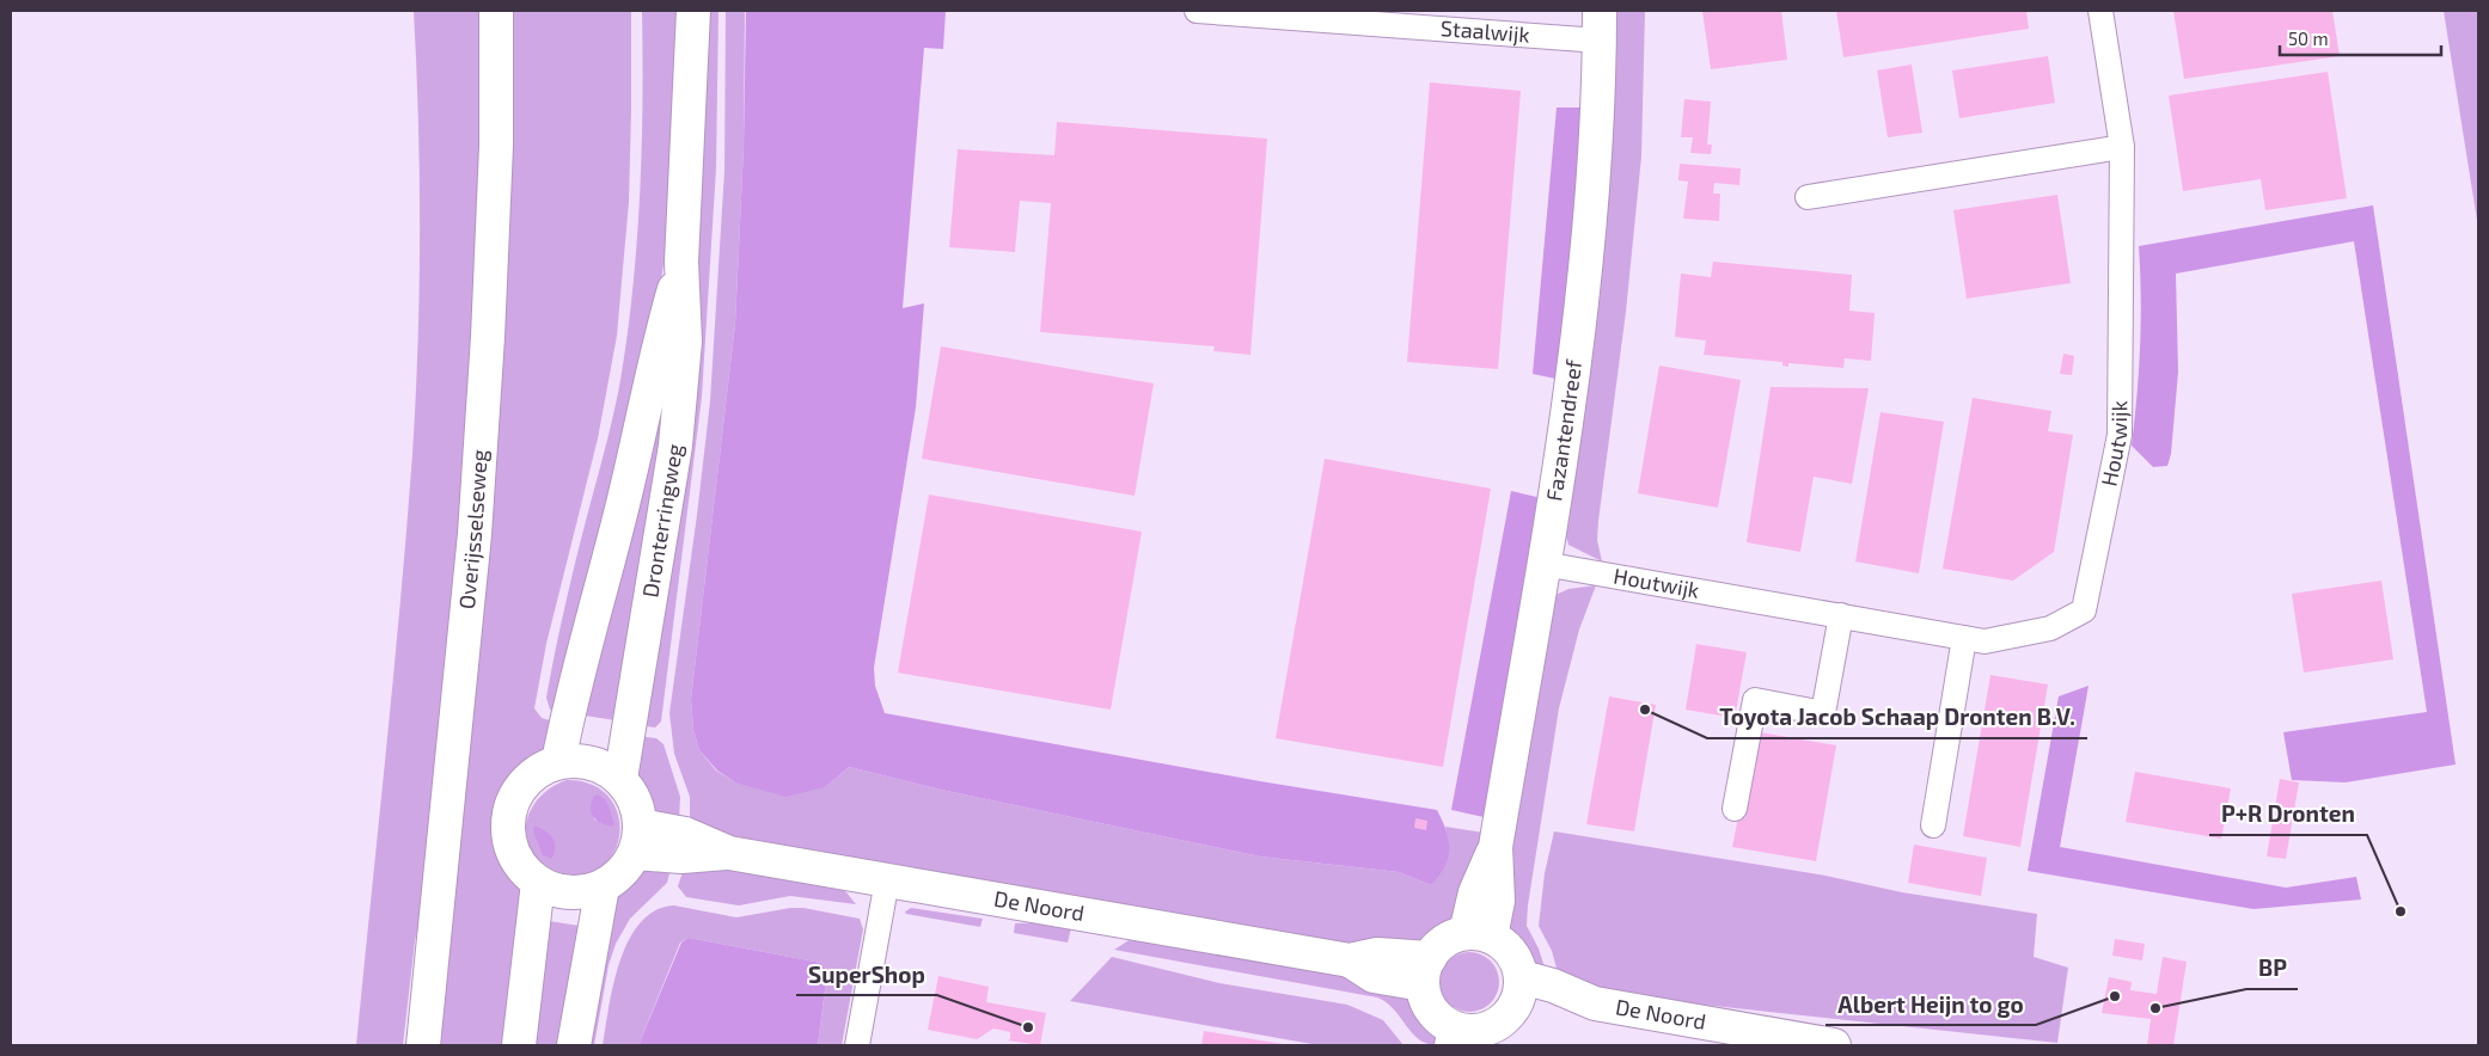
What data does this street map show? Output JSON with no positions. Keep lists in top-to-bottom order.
{
  "streets": {
    "main road": [
      "Fazantendreef",
      "Dronterringweg",
      "Overijsselseweg",
      "De Noord"
    ],
    "street": ["Staalwijk", "Houtwijk"]
  },
  "crossings": [
    ["Staalwijk", "Fazantendreef"],
    ["Fazantendreef", "Houtwijk"],
    ["Fazantendreef", "De Noord"],
    ["Dronterringweg", "De Noord"]
  ],
  "places": [
    "Toyota Jacob Schaap Dronten B.V.",
    "P+R Dronten",
    "Albert Heijn to go",
    "BP",
    "SuperShop"
  ],
  "scale_bar": "50 m"
}
